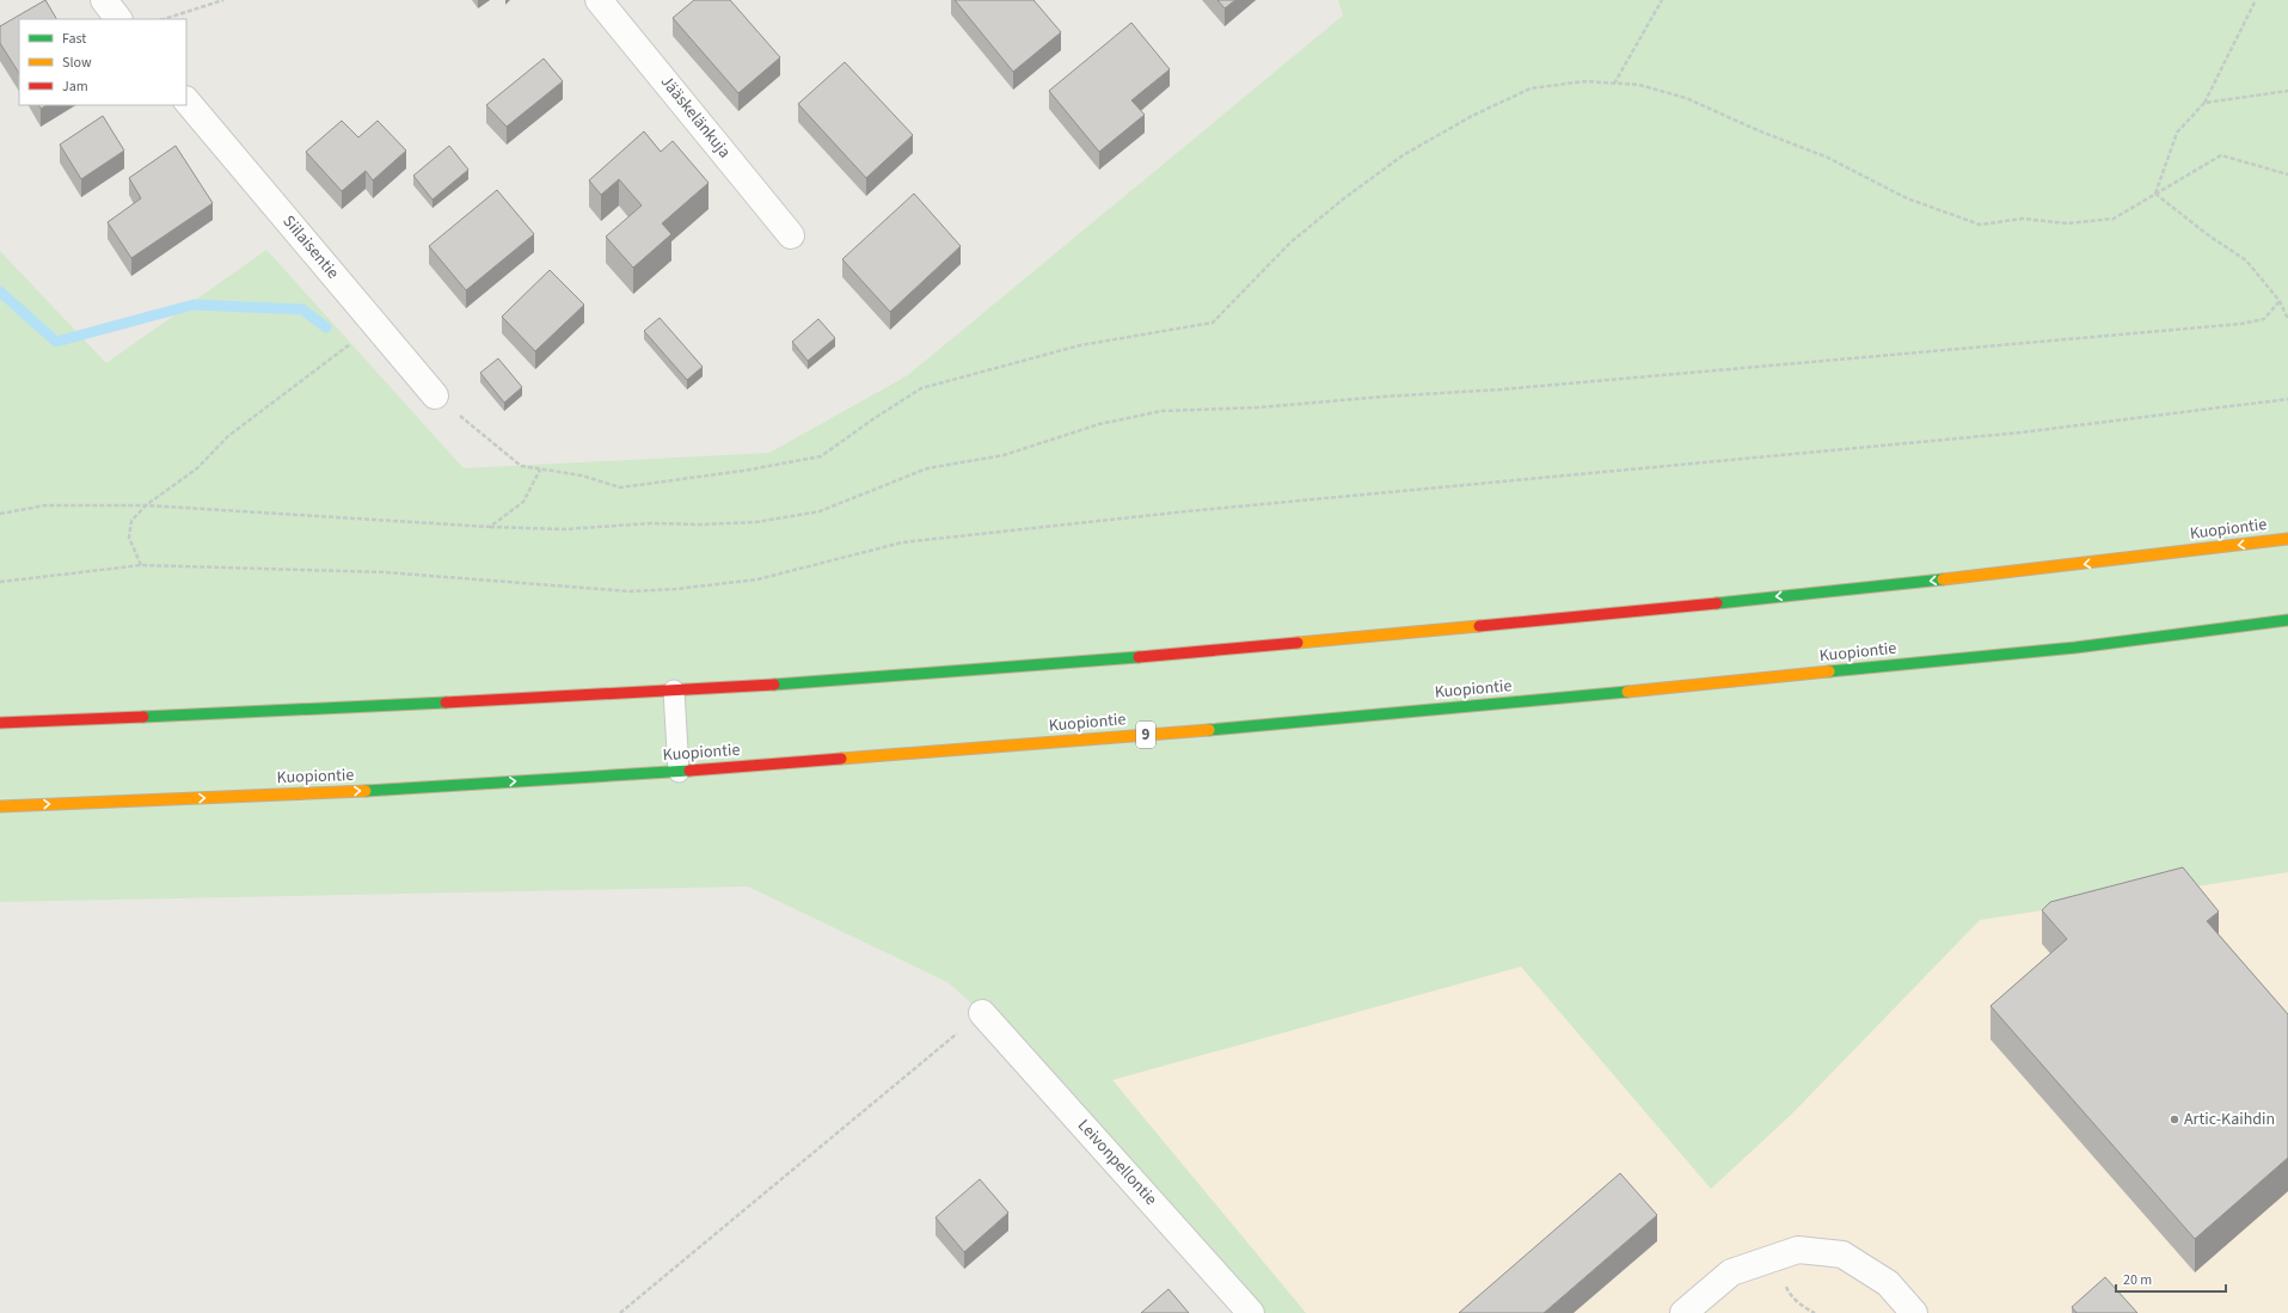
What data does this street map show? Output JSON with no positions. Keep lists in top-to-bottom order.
{
  "streets": {
    "highway": ["Kuopiontie", "9"],
    "street": ["Jääskelänkuja", "Siilaisentie", "Leivonpellontie"]
  },
  "places": ["Artic-Kaihdin"],
  "legend": ["Fast", "Slow", "Jam"],
  "scale_bar": "20 m"
}
